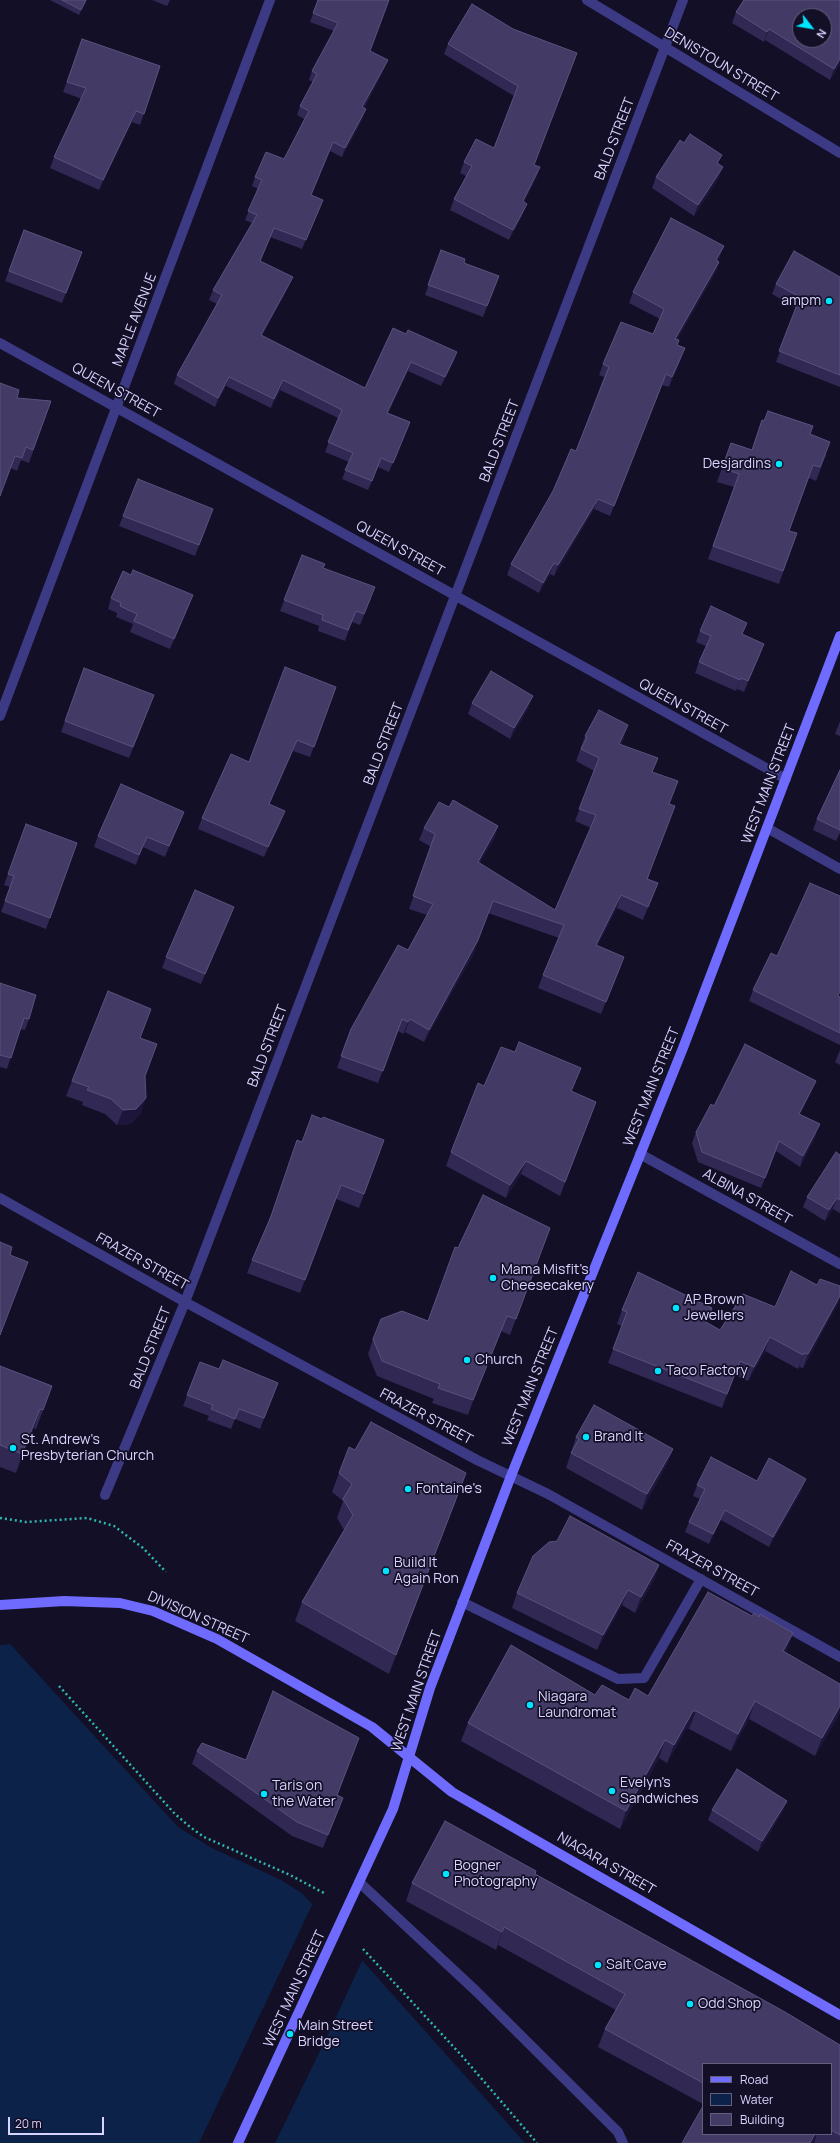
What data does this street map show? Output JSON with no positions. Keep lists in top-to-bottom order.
{
  "streets": {
    "main road": ["WEST MAIN STREET", "DIVISION STREET", "NIAGARA STREET"],
    "street": [
      "DENISTOUN STREET",
      "BALD STREET",
      "MAPLE AVENUE",
      "QUEEN STREET",
      "ALBINA STREET",
      "FRAZER STREET"
    ]
  },
  "crossings": [
    ["DENISTOUN STREET", "BALD STREET"],
    ["BALD STREET", "QUEEN STREET"],
    ["BALD STREET", "FRAZER STREET"],
    ["MAPLE AVENUE", "QUEEN STREET"],
    ["QUEEN STREET", "WEST MAIN STREET"],
    ["WEST MAIN STREET", "ALBINA STREET"],
    ["WEST MAIN STREET", "FRAZER STREET"],
    ["WEST MAIN STREET", "NIAGARA STREET"],
    ["DIVISION STREET", "NIAGARA STREET"]
  ],
  "places": [
    "ampm",
    "Desjardins",
    "Mama Misfit's Cheesecakery",
    "AP Brown Jewellers",
    "Church",
    "Taco Factory",
    "Brand It",
    "St. Andrew's Presbyterian Church",
    "Fontaine's",
    "Build It Again Ron",
    "Niagara Laundromat",
    "Evelyn's Sandwiches",
    "Taris on the Water",
    "Bogner Photography",
    "Salt Cave",
    "Odd Shop",
    "Main Street Bridge"
  ],
  "legend": ["Road", "Water", "Building"],
  "scale_bar": "20 m",
  "north": "bottom right"
}
